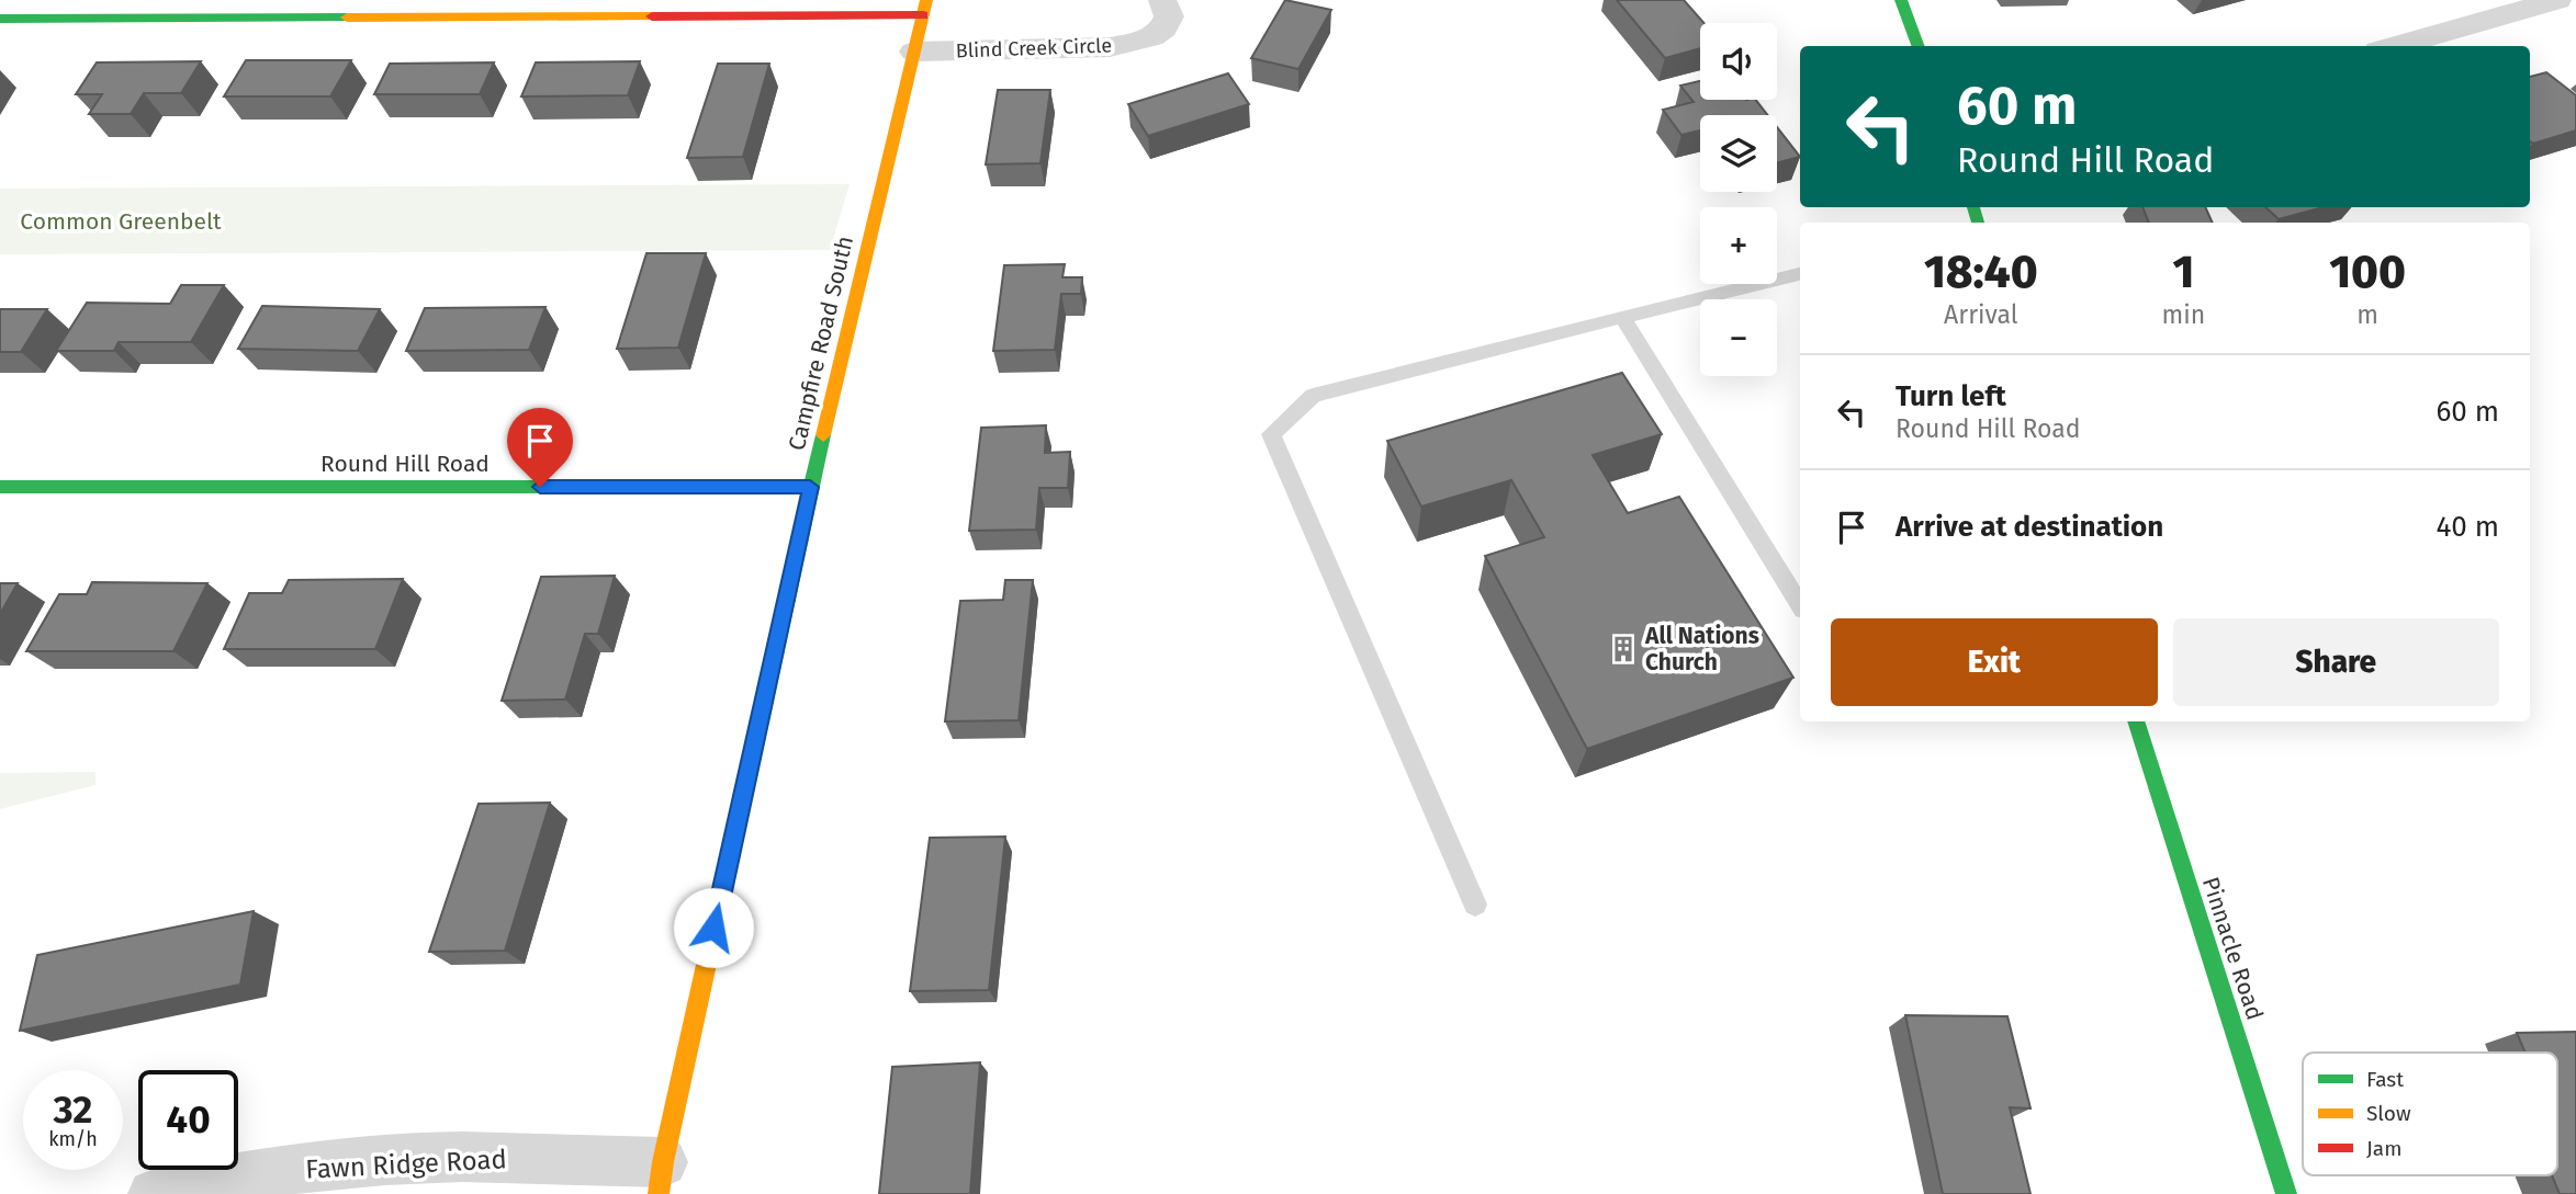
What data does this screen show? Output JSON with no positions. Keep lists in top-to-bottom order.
{
  "streets": {
    "street": [
      "Blind Creek Circle",
      "Campfire Road South",
      "Round Hill Road",
      "Pinnacle Road",
      "Fawn Ridge Road"
    ]
  },
  "crossings": [
    ["Blind Creek Circle", "Campfire Road South"],
    ["Campfire Road South", "Round Hill Road"],
    ["Campfire Road South", "Fawn Ridge Road"]
  ],
  "parks": ["Common Greenbelt"],
  "places": {
    "building": ["All Nations Church"]
  },
  "legend": ["Fast", "Slow", "Jam"],
  "page": {
    "map_buttons": ["+", "−"],
    "turn": ["60 m", "Round Hill Road"],
    "eta": [
      "18:40",
      "Arrival",
      "1",
      "min",
      "100",
      "m"
    ],
    "list": [
      {
        "name": "Turn left",
        "note": "Round Hill Road",
        "value": "60 m"
      },
      {
        "name": "Arrive at destination",
        "value": "40 m"
      }
    ],
    "buttons": ["Exit", "Share"],
    "speed": "32 km/h",
    "limit": "40"
  }
}
